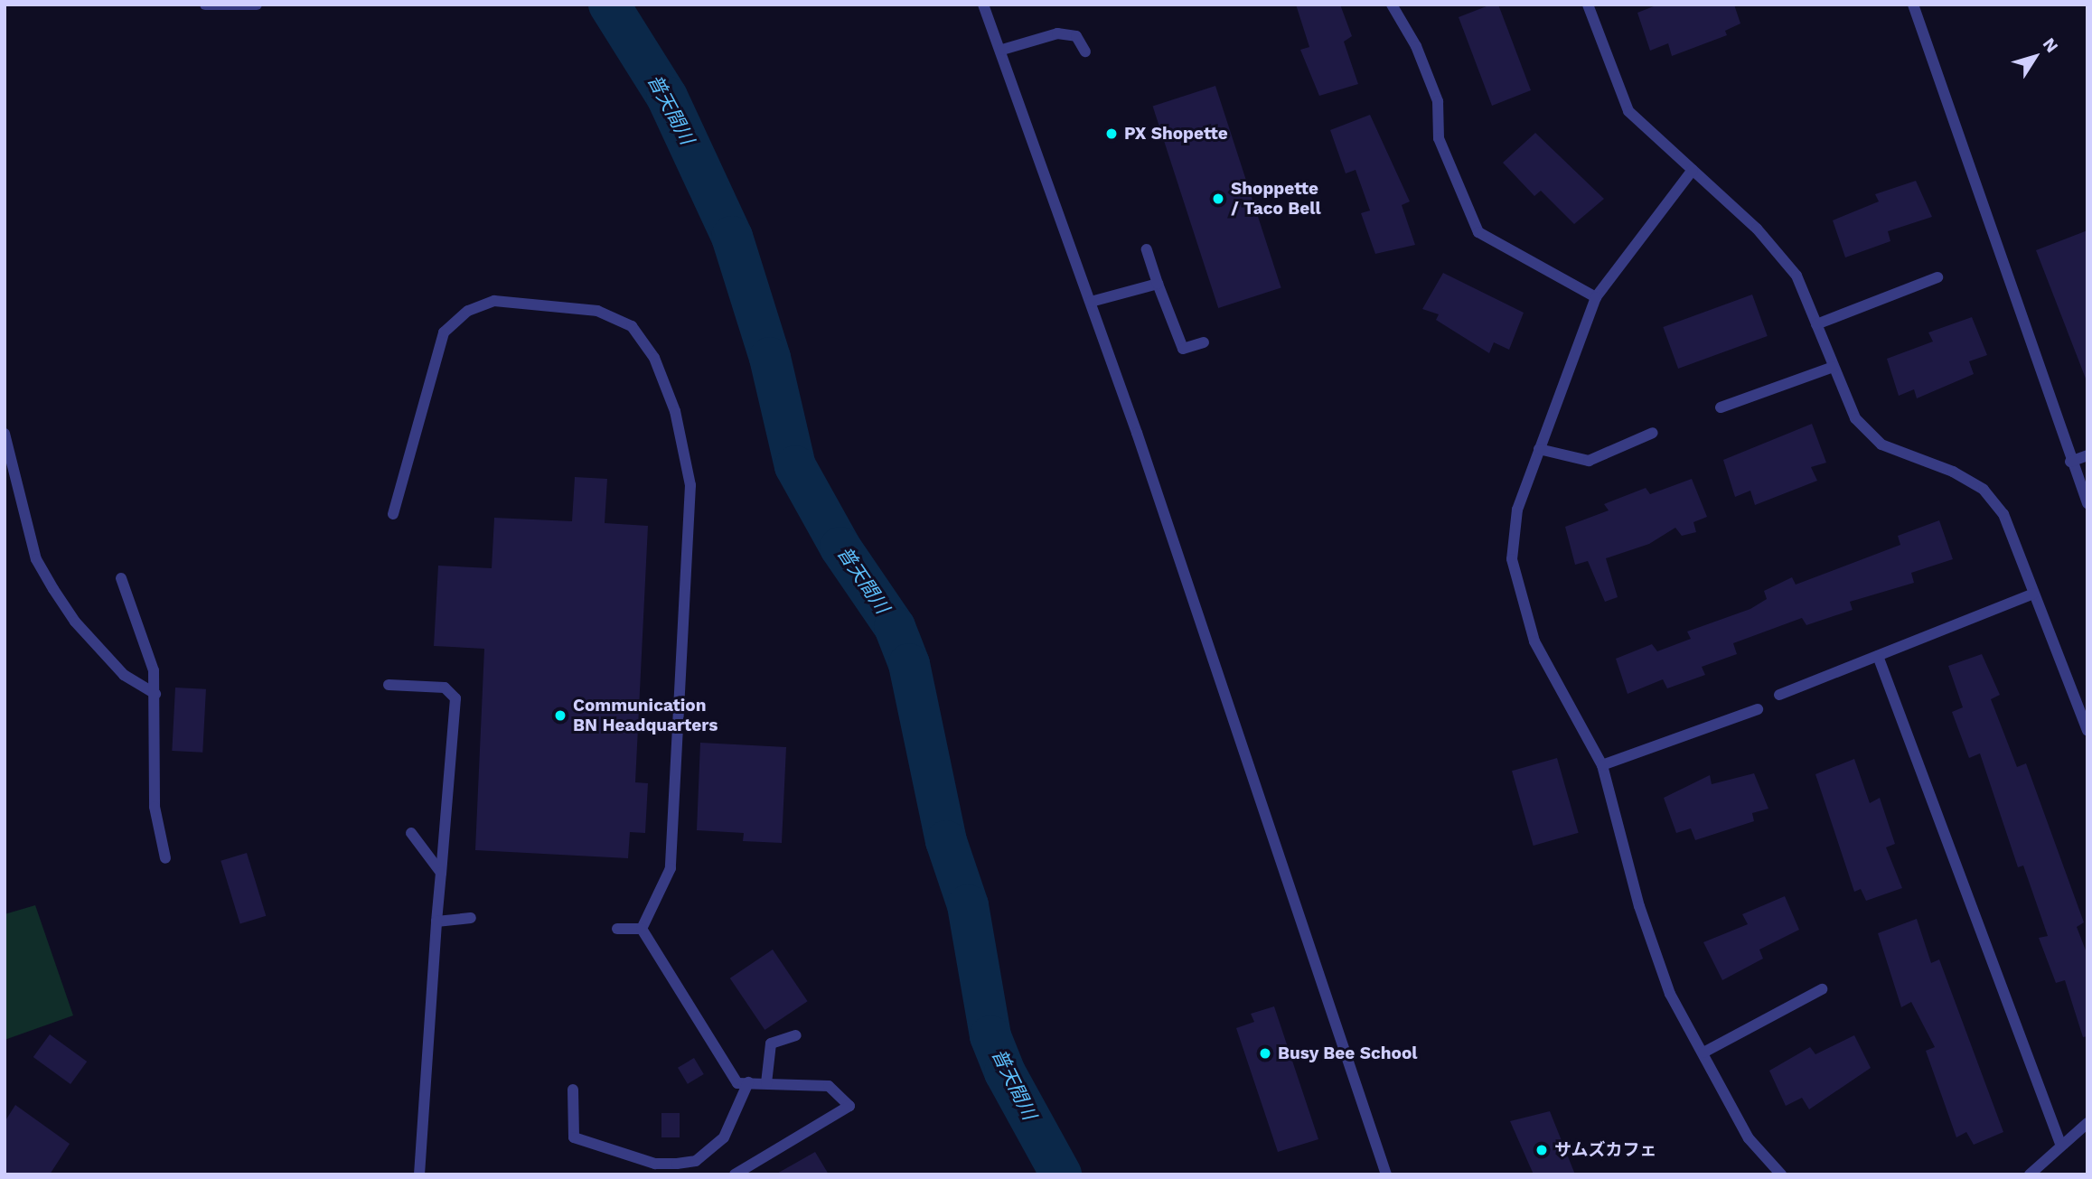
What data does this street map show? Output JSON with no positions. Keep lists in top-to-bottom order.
{
  "water": ["普天間川"],
  "places": [
    "PX Shopette",
    "Shoppette / Taco Bell",
    "Communication BN Headquarters",
    "Busy Bee School",
    "サムズカフェ"
  ],
  "north": "top right"
}
